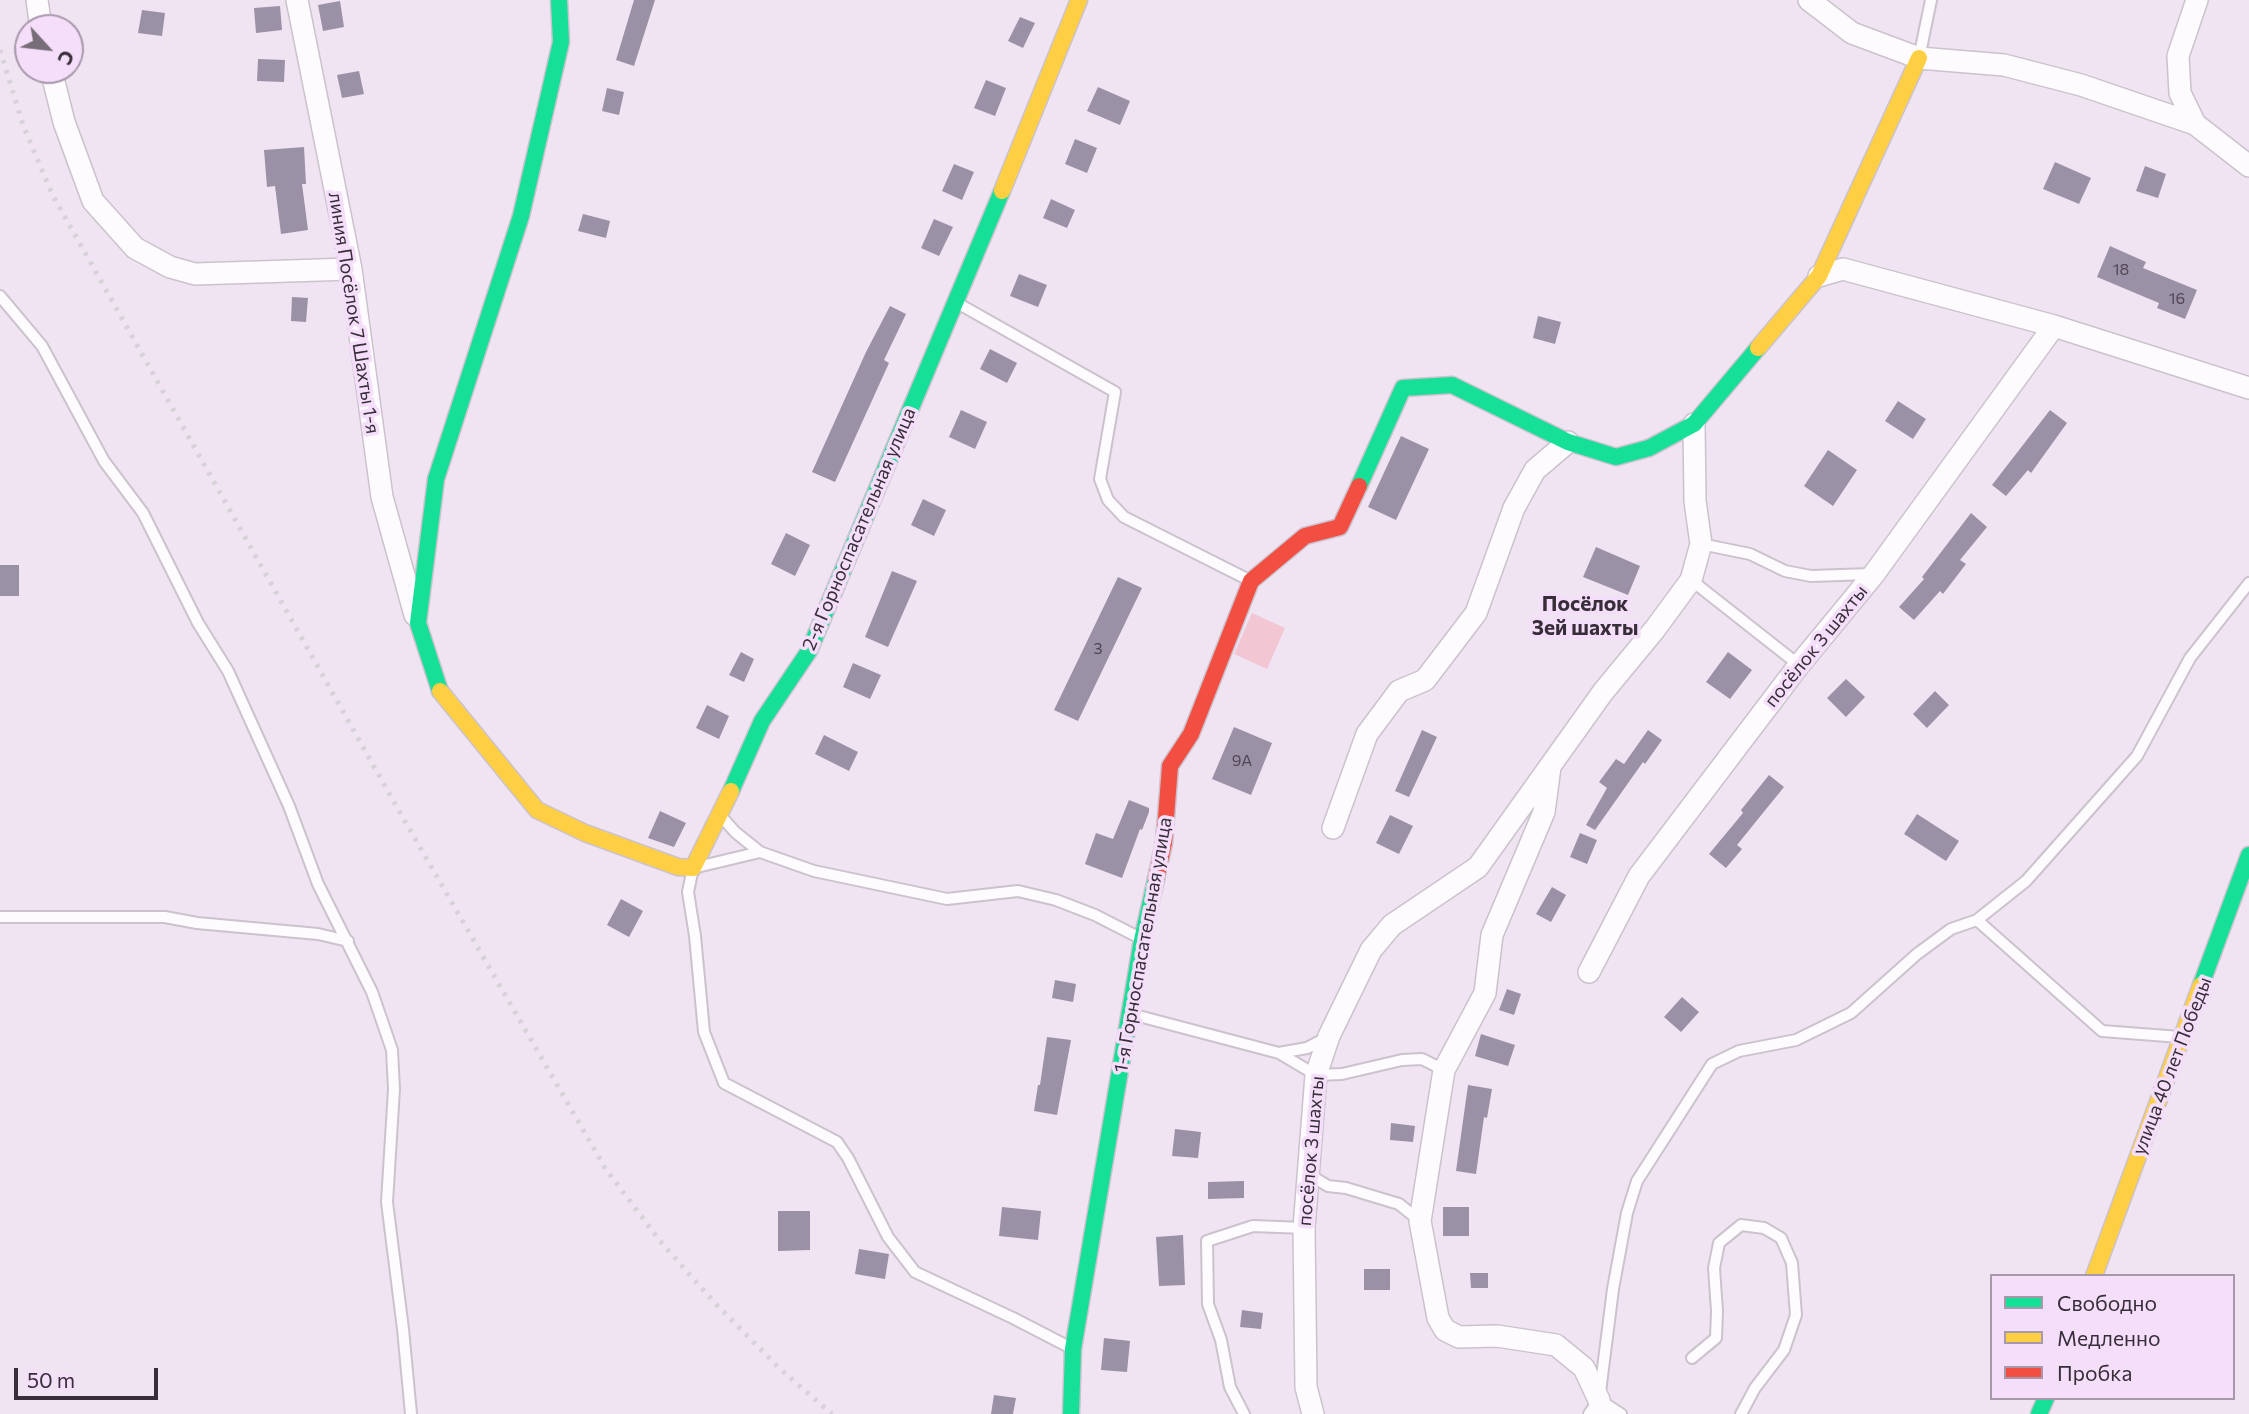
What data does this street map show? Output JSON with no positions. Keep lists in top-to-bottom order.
{
  "streets": {
    "street": [
      "линия Посёлок 7 Шахты 1-я",
      "2-я Горноспасательная улица",
      "посёлок 3 шахты",
      "1-я Горноспасательная улица",
      "улица 40 лет Победы"
    ]
  },
  "districts": ["Посёлок 3ей шахты"],
  "house_numbers": [
    "18",
    "16",
    "3",
    "9А"
  ],
  "legend": ["Свободно", "Медленно", "Пробка"],
  "scale_bar": "50 m",
  "north": "bottom right"
}
